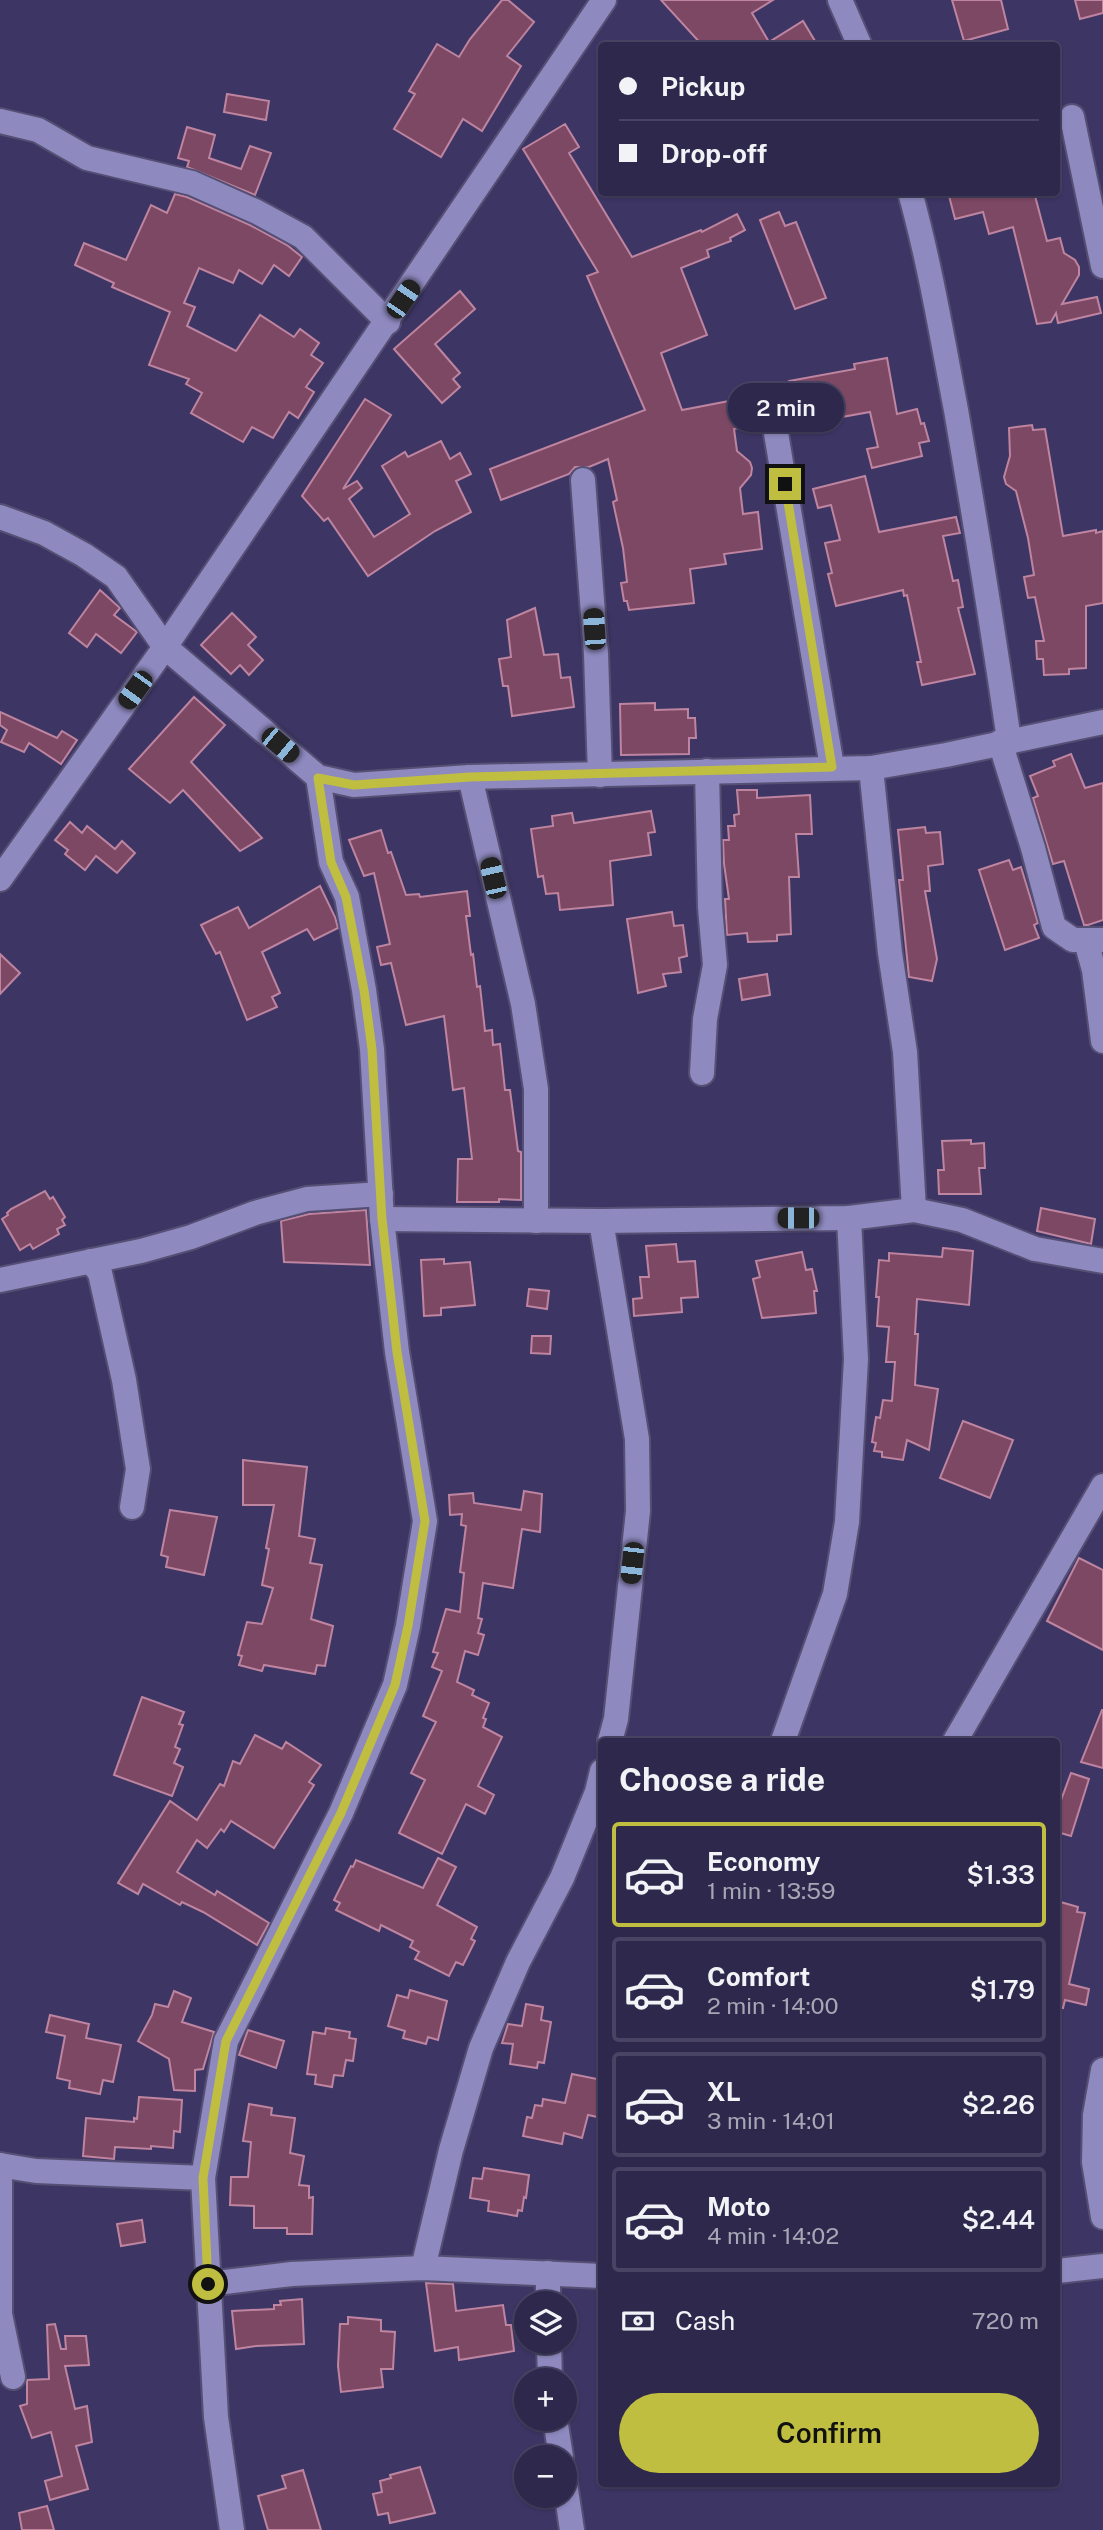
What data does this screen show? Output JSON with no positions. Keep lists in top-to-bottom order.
{
  "page": {
    "banner": ["Pickup", "Drop-off"],
    "bubble": "2 min",
    "heading": "Choose a ride",
    "list": [
      {
        "name": "Economy",
        "note": "1 min · 13:59",
        "value": "$1.33"
      },
      {
        "name": "Comfort",
        "note": "2 min · 14:00",
        "value": "$1.79"
      },
      {
        "name": "XL",
        "note": "3 min · 14:01",
        "value": "$2.26"
      },
      {
        "name": "Moto",
        "note": "4 min · 14:02",
        "value": "$2.44"
      }
    ],
    "pay": ["Cash", "720 m"],
    "map_buttons": ["+", "−"],
    "buttons": "Confirm"
  }
}
